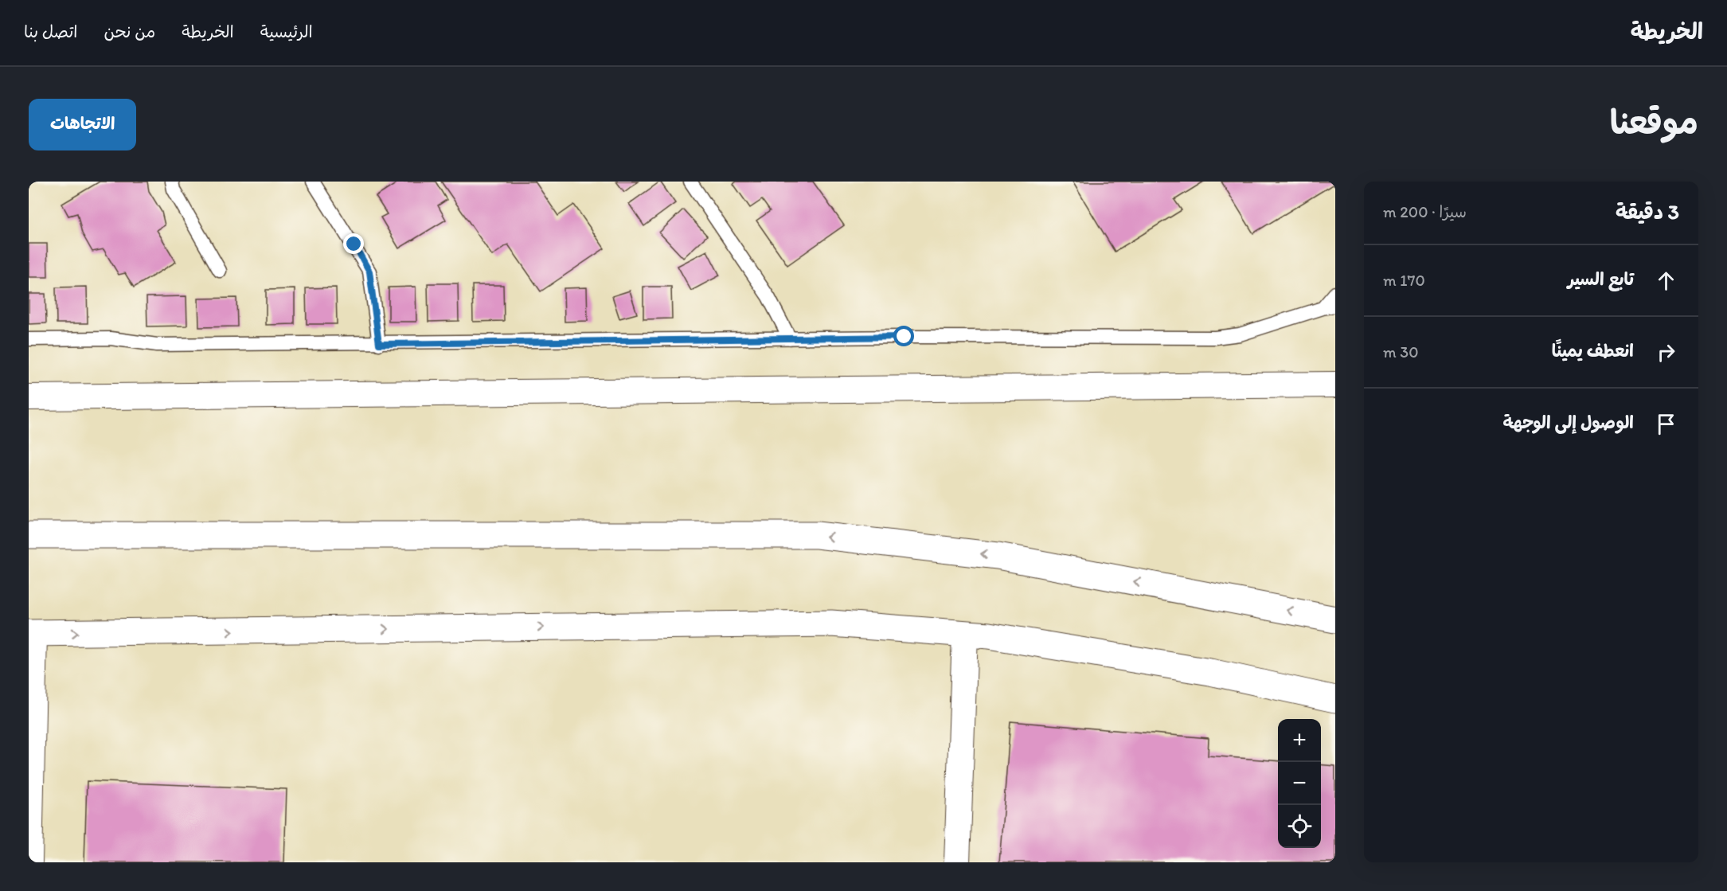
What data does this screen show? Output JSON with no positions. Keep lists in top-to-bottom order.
{
  "page": {
    "header": "الخريطة",
    "nav": [
      "الرئيسية",
      "الخريطة",
      "من نحن",
      "اتصل بنا"
    ],
    "title": "موقعنا",
    "buttons": "الاتجاهات",
    "heading": ["3 دقيقة", "سيرًا · 200 m"],
    "list": [
      ["تابع السير", "170 m"],
      ["انعطف يمينًا", "30 m"],
      "الوصول إلى الوجهة"
    ],
    "map_buttons": ["+", "−"]
  }
}
